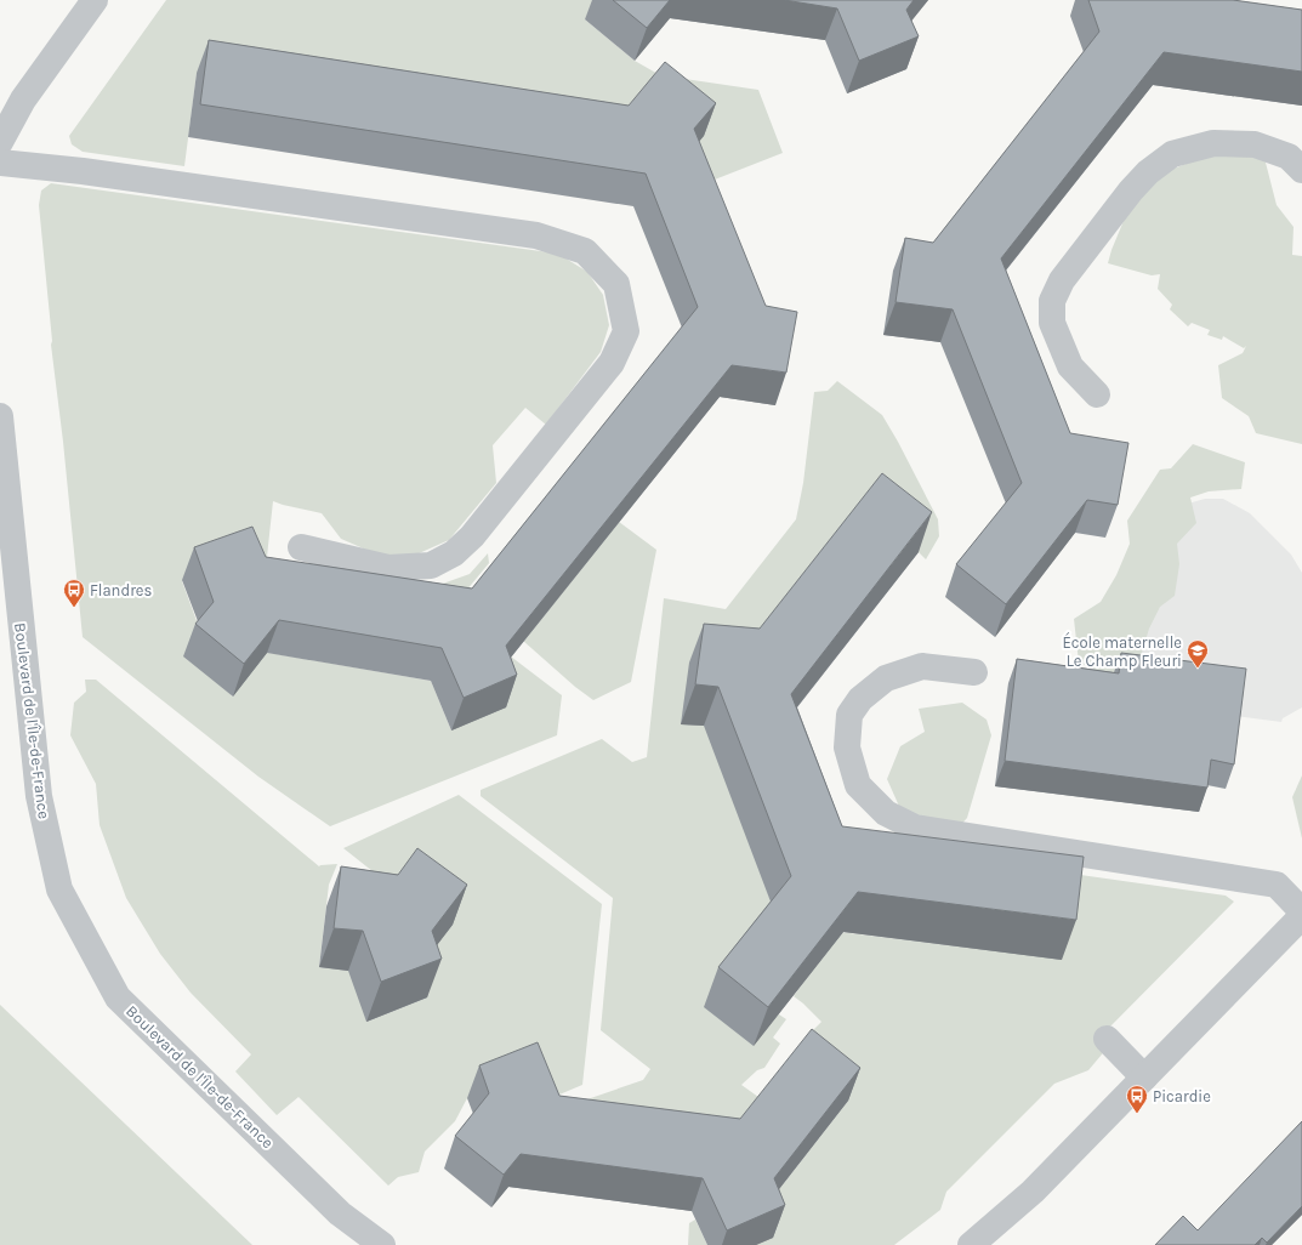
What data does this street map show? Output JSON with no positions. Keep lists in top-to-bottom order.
{
  "streets": {
    "street": ["Boulevard de l'Île-de-France"]
  },
  "places": {
    "bus stop": ["Flandres", "Picardie"],
    "school or university": ["École maternelle Le Champ Fleuri"]
  }
}
